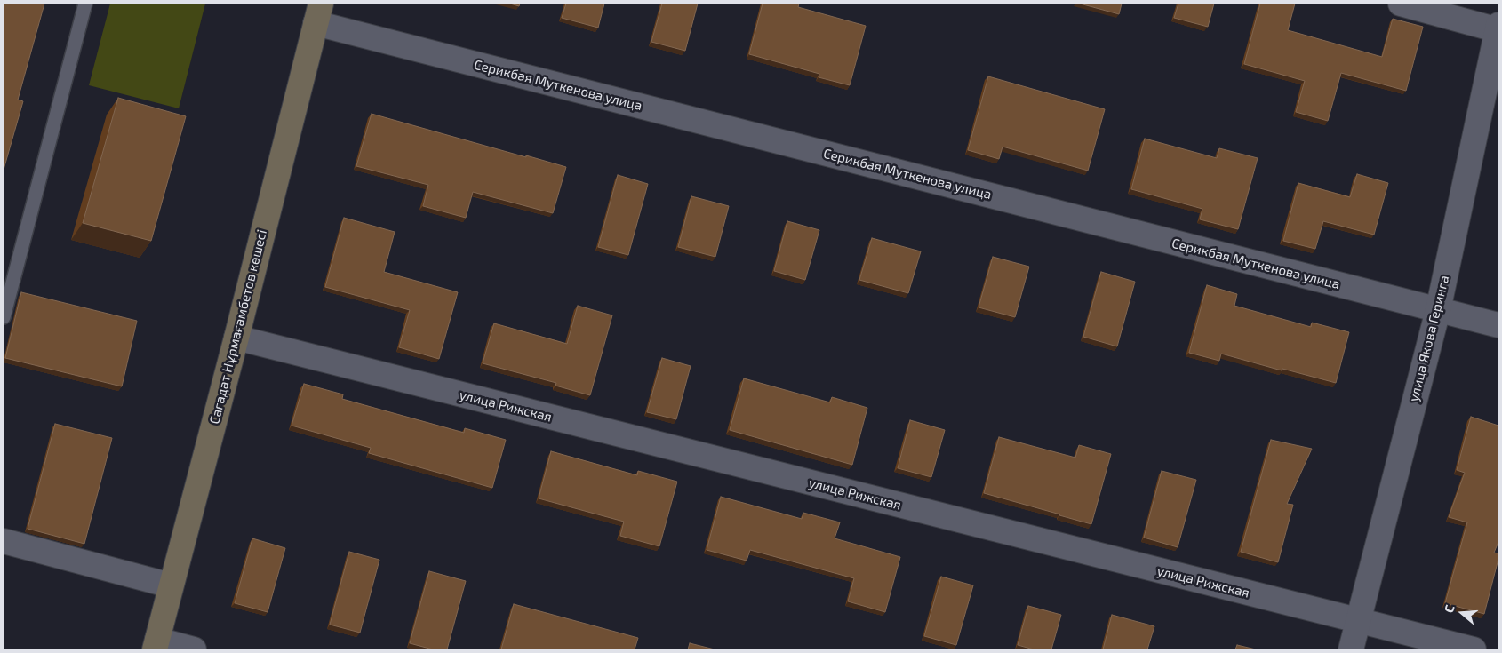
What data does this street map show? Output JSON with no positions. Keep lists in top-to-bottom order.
{
  "streets": {
    "main road": ["Сағадат Нұрмағамбетов көшесі"],
    "street": ["Серикбая Муткенова улица", "улица Якова Геринга", "улица Рижская"]
  },
  "crossings": [
    ["Серикбая Муткенова улица", "Сағадат Нұрмағамбетов көшесі"],
    ["Серикбая Муткенова улица", "улица Якова Геринга"],
    ["Сағадат Нұрмағамбетов көшесі", "улица Рижская"],
    ["улица Якова Геринга", "улица Рижская"]
  ],
  "north": "left"
}
